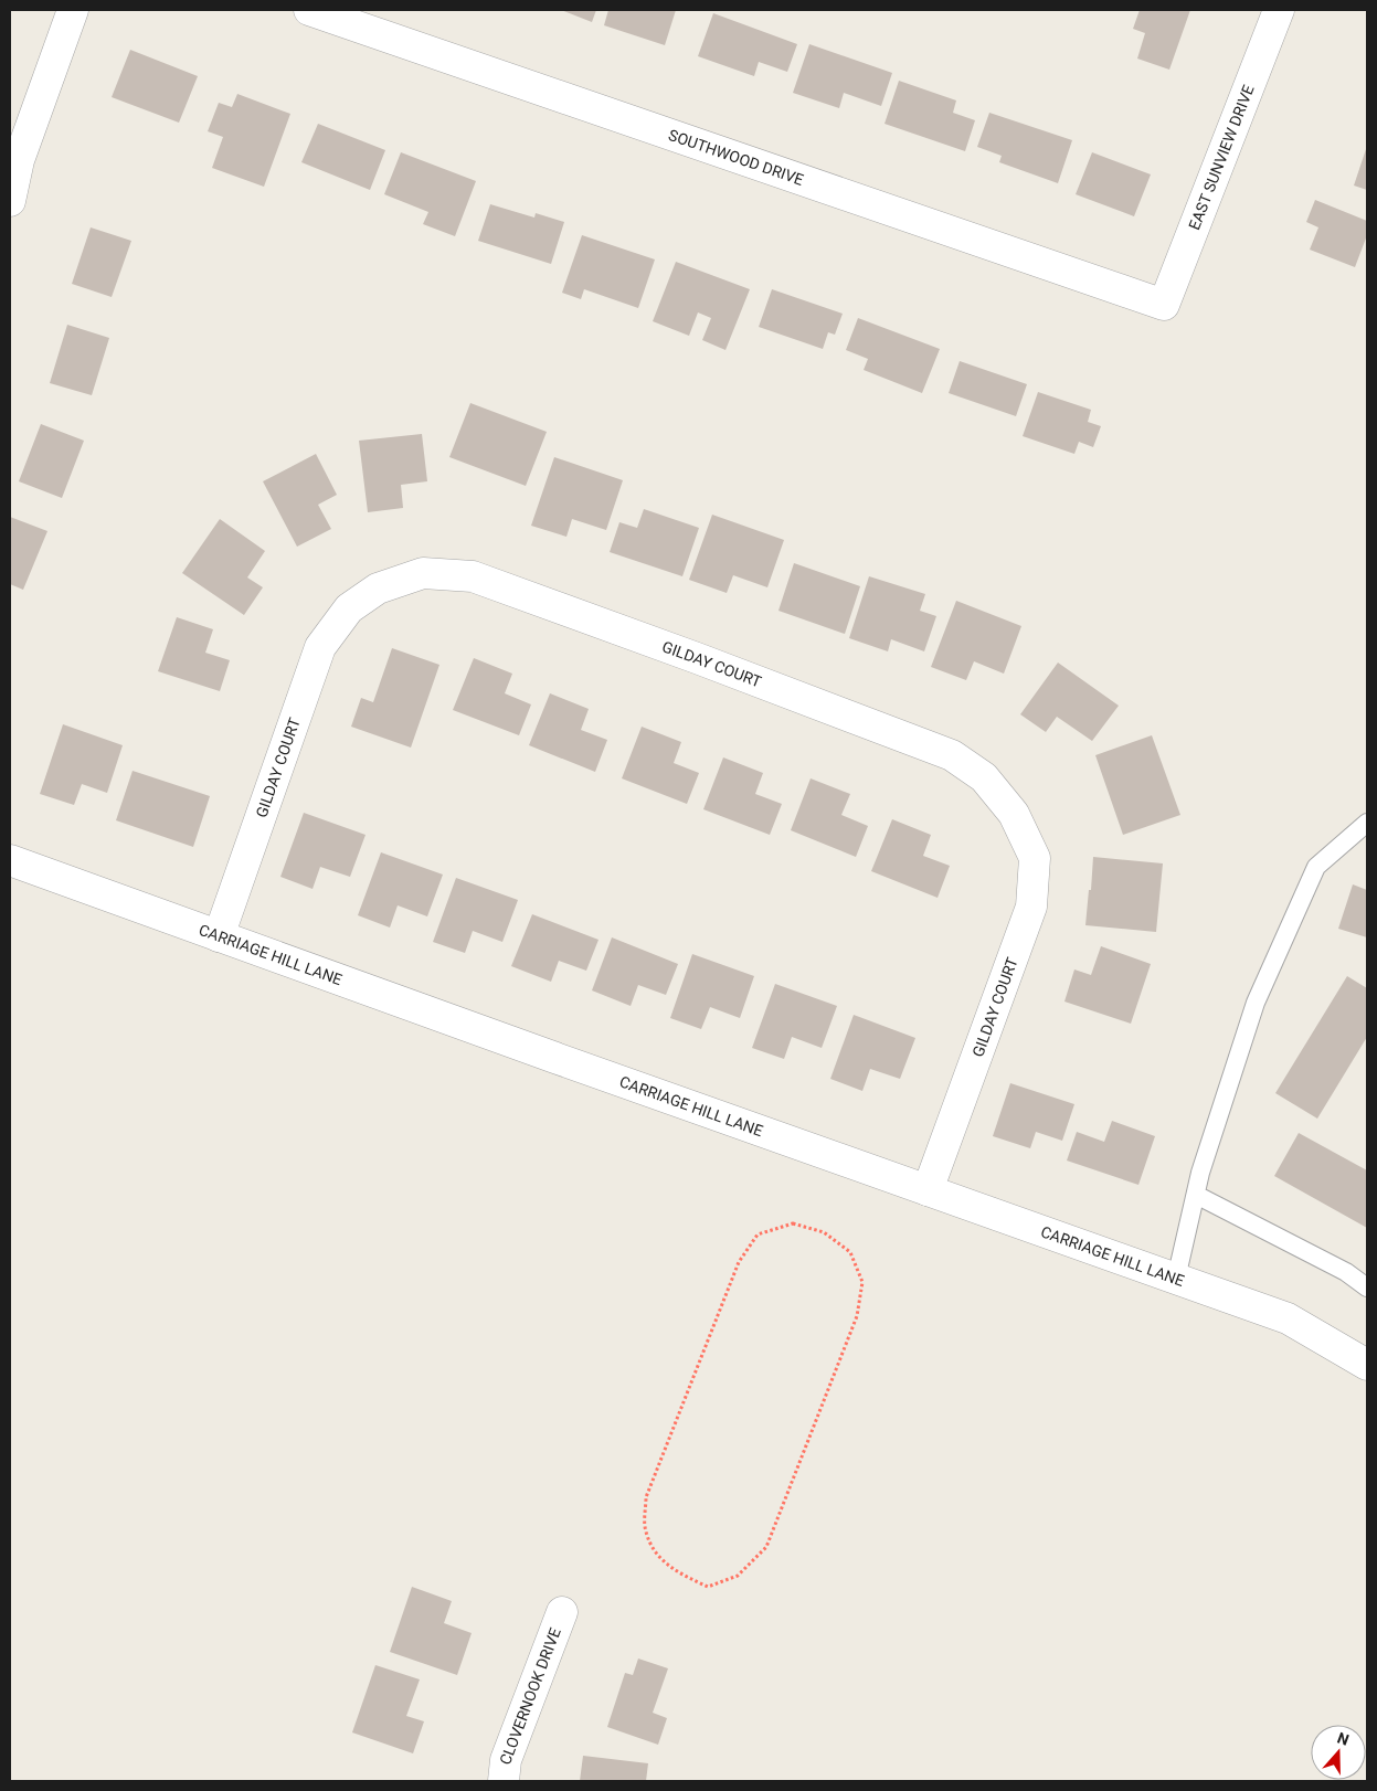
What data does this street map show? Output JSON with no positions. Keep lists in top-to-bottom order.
{
  "streets": {
    "street": [
      "SOUTHWOOD DRIVE",
      "EAST SUNVIEW DRIVE",
      "GILDAY COURT",
      "CARRIAGE HILL LANE",
      "CLOVERNOOK DRIVE"
    ]
  },
  "crossings": [
    ["SOUTHWOOD DRIVE", "EAST SUNVIEW DRIVE"],
    ["GILDAY COURT", "CARRIAGE HILL LANE"]
  ],
  "north": "top"
}
